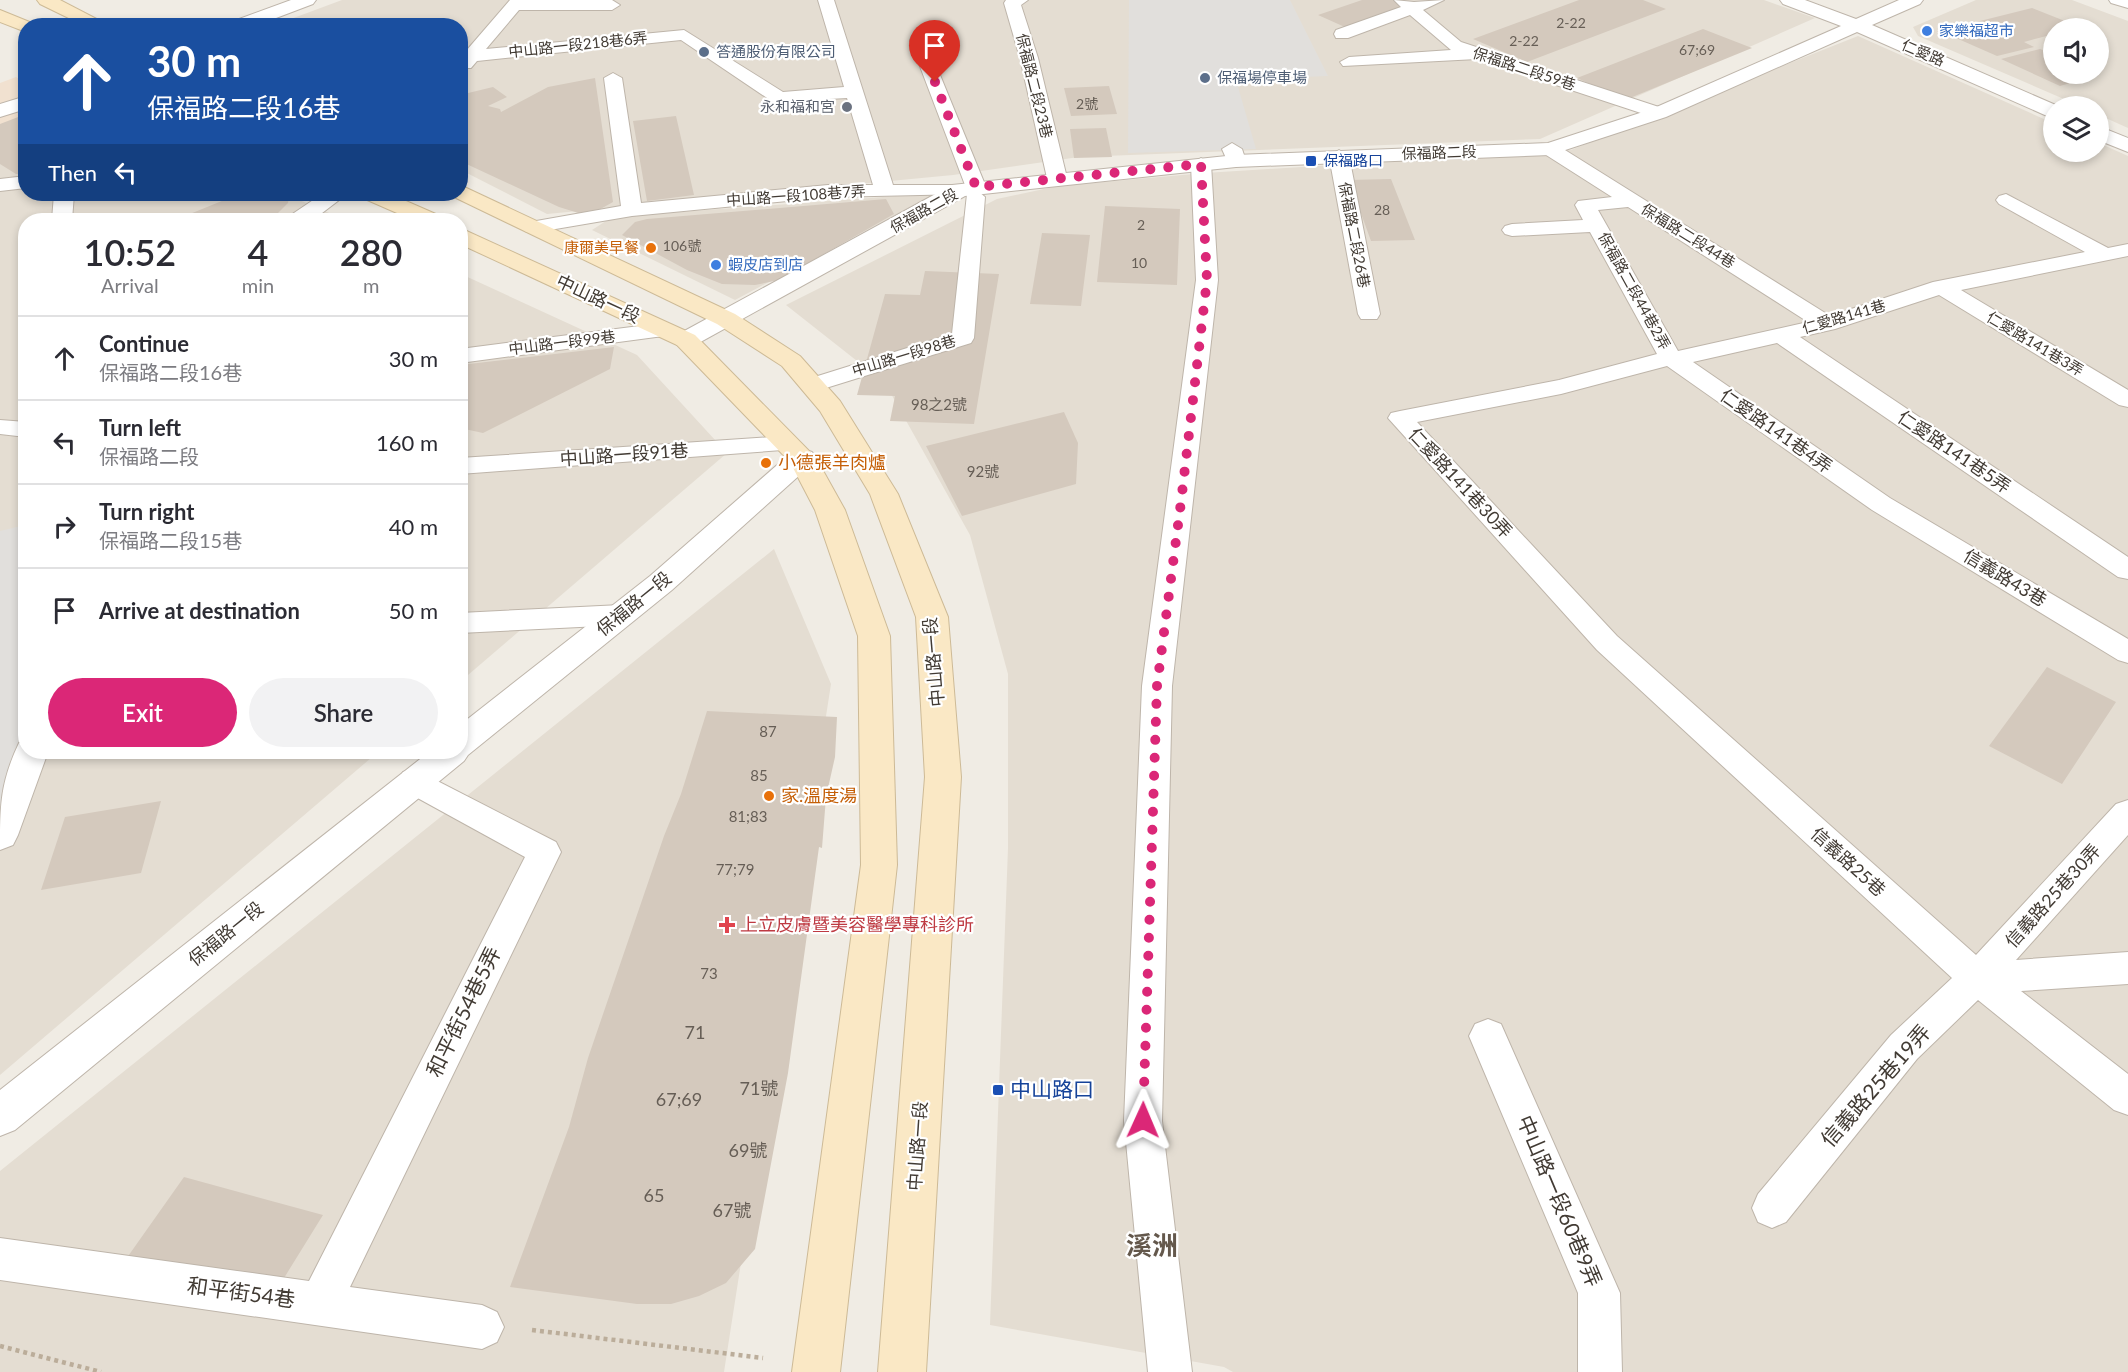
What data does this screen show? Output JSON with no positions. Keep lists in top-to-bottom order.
{
  "streets": {
    "street": [
      "仁愛路",
      "保福路二段",
      "中山路一段",
      "保福路一段"
    ],
    "lane": [
      "中山路一段218巷6弄",
      "保福路二段59巷",
      "保福路二段23巷",
      "中山路一段108巷7弄",
      "保福路二段26巷",
      "保福路二段44巷",
      "保福路二段44巷2弄",
      "仁愛路141巷",
      "中山路一段99巷",
      "仁愛路141巷3弄",
      "中山路一段98巷",
      "仁愛路141巷4弄",
      "仁愛路141巷5弄",
      "中山路一段91巷",
      "仁愛路141巷30弄",
      "信義路43巷",
      "信義路25巷",
      "信義路25巷30弄",
      "和平街54巷5弄",
      "信義路25巷19弄",
      "中山路一段60巷9弄",
      "和平街54巷"
    ]
  },
  "crossings": [
    ["仁愛路", "保福路二段"],
    ["保福路二段59巷", "保福路二段"],
    ["保福路二段23巷", "保福路二段"],
    ["保福路二段", "中山路一段108巷7弄"],
    ["保福路二段", "保福路二段26巷"],
    ["保福路二段", "保福路二段44巷"],
    ["保福路二段", "中山路一段"],
    ["保福路二段", "中山路一段99巷"],
    ["保福路二段", "中山路一段98巷"],
    ["中山路一段108巷7弄", "中山路一段"],
    ["中山路一段108巷7弄", "中山路一段98巷"],
    ["保福路二段44巷", "保福路二段44巷2弄"],
    ["保福路二段44巷", "仁愛路141巷"],
    ["保福路二段44巷2弄", "仁愛路141巷"],
    ["保福路二段44巷2弄", "仁愛路141巷4弄"],
    ["中山路一段", "中山路一段99巷"],
    ["中山路一段", "中山路一段98巷"],
    ["中山路一段", "中山路一段91巷"],
    ["中山路一段", "保福路一段"],
    ["仁愛路141巷", "仁愛路141巷3弄"],
    ["仁愛路141巷", "仁愛路141巷4弄"],
    ["仁愛路141巷", "仁愛路141巷5弄"],
    ["仁愛路141巷", "仁愛路141巷30弄"],
    ["仁愛路141巷4弄", "信義路43巷"],
    ["中山路一段91巷", "保福路一段"],
    ["仁愛路141巷30弄", "信義路25巷"],
    ["保福路一段", "和平街54巷5弄"],
    ["信義路25巷", "信義路25巷30弄"],
    ["信義路25巷", "信義路25巷19弄"],
    ["信義路25巷30弄", "信義路25巷19弄"],
    ["和平街54巷5弄", "和平街54巷"]
  ],
  "districts": ["溪洲"],
  "places": {
    "other": [
      "家樂福超市",
      "答通股份有限公司",
      "保福場停車場",
      "永和福和宮",
      "康爾美早餐",
      "蝦皮店到店",
      "小德張羊肉爐",
      "家.溫度湯"
    ],
    "transit": ["保福路口", "中山路口"],
    "health": ["上立皮膚暨美容醫學專科診所"]
  },
  "house_numbers": [
    "2-22",
    "2-22",
    "67;69",
    "2號",
    "28",
    "2",
    "106號",
    "10",
    "98之2號",
    "92號",
    "87",
    "85",
    "81;83",
    "77;79",
    "73",
    "71",
    "71號",
    "67;69",
    "69號",
    "65",
    "67號"
  ],
  "page": {
    "turn": ["30 m", "保福路二段16巷"],
    "then": "Then",
    "eta": [
      "10:52",
      "Arrival",
      "4",
      "min",
      "280",
      "m"
    ],
    "list": [
      {
        "name": "Continue",
        "note": "保福路二段16巷",
        "value": "30 m"
      },
      {
        "name": "Turn left",
        "note": "保福路二段",
        "value": "160 m"
      },
      {
        "name": "Turn right",
        "note": "保福路二段15巷",
        "value": "40 m"
      },
      {
        "name": "Arrive at destination",
        "value": "50 m"
      }
    ],
    "buttons": ["Exit", "Share"]
  }
}
